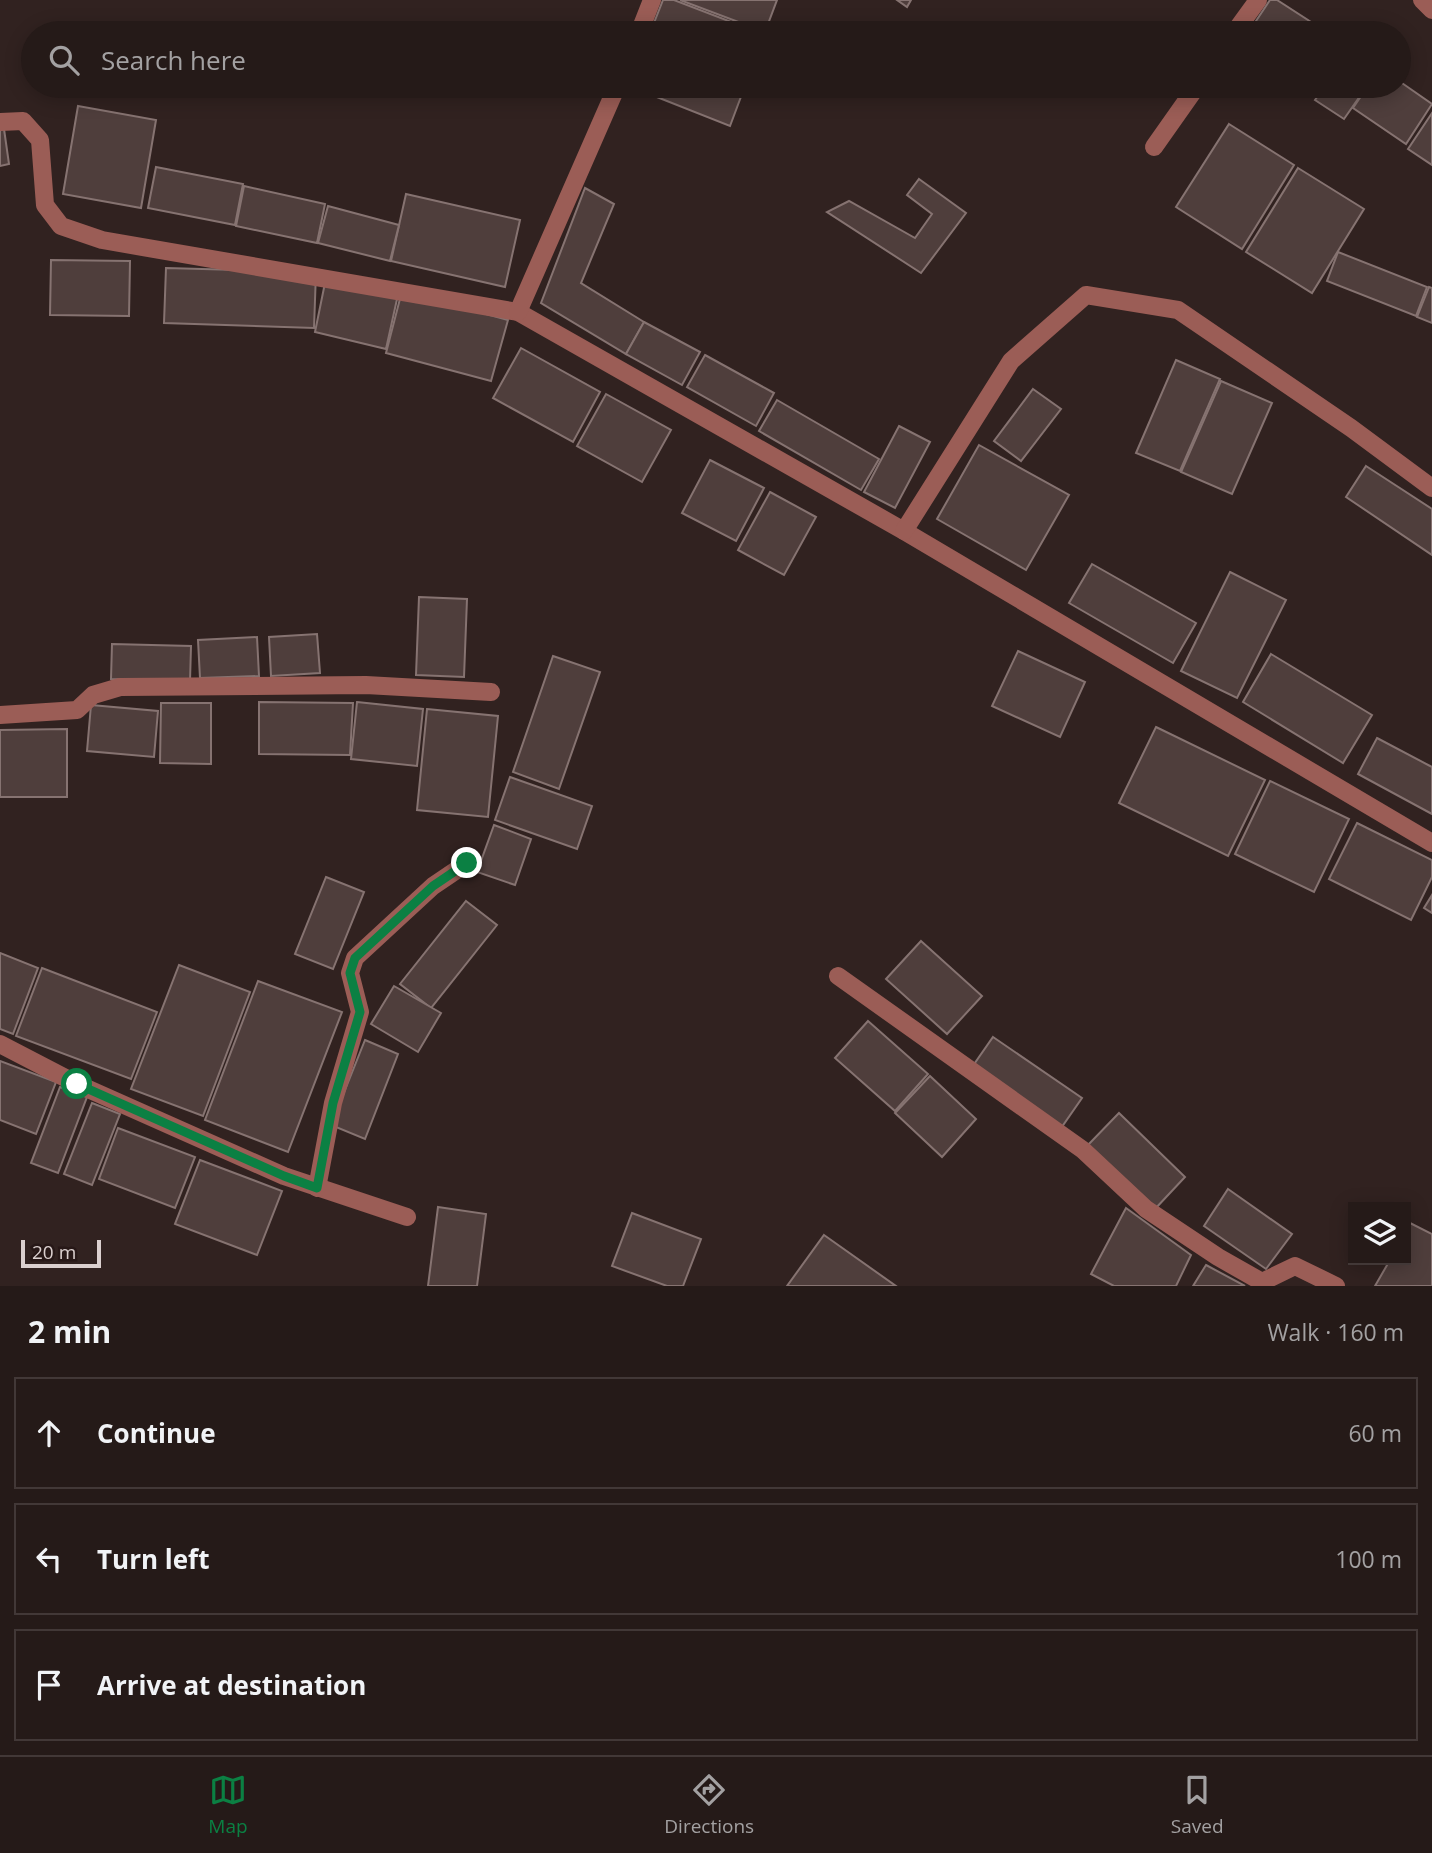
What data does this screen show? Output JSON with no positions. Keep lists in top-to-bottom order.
{
  "scale_bar": "20 m",
  "page": {
    "search": "Search here",
    "scale": "20 m",
    "heading": ["2 min", "Walk · 160 m"],
    "list": [
      ["Continue", "60 m"],
      ["Turn left", "100 m"],
      "Arrive at destination"
    ],
    "nav": ["Map", "Directions", "Saved"]
  }
}
